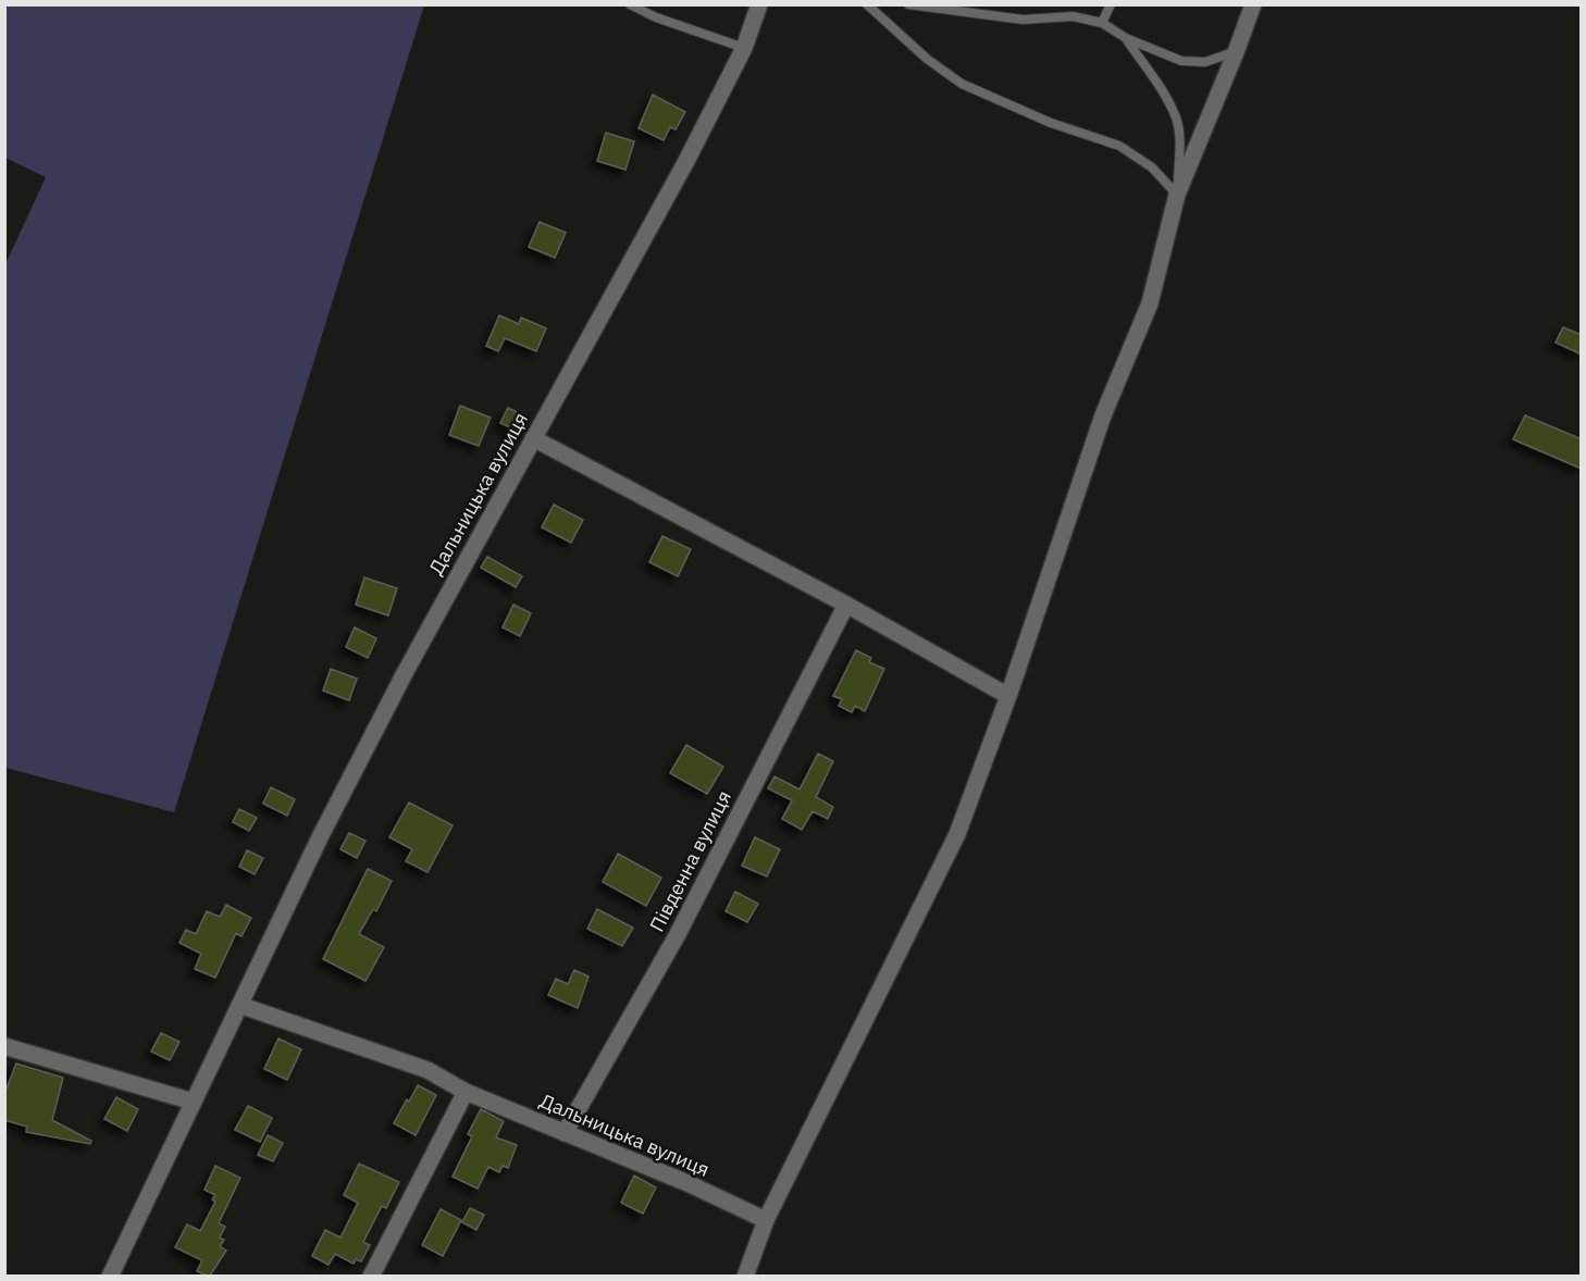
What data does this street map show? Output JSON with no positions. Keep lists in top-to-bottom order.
{
  "streets": {
    "street": ["Дальницька вулиця", "Південна вулиця"]
  },
  "crossings": [
    ["Дальницька вулиця", "Південна вулиця"]
  ]
}
